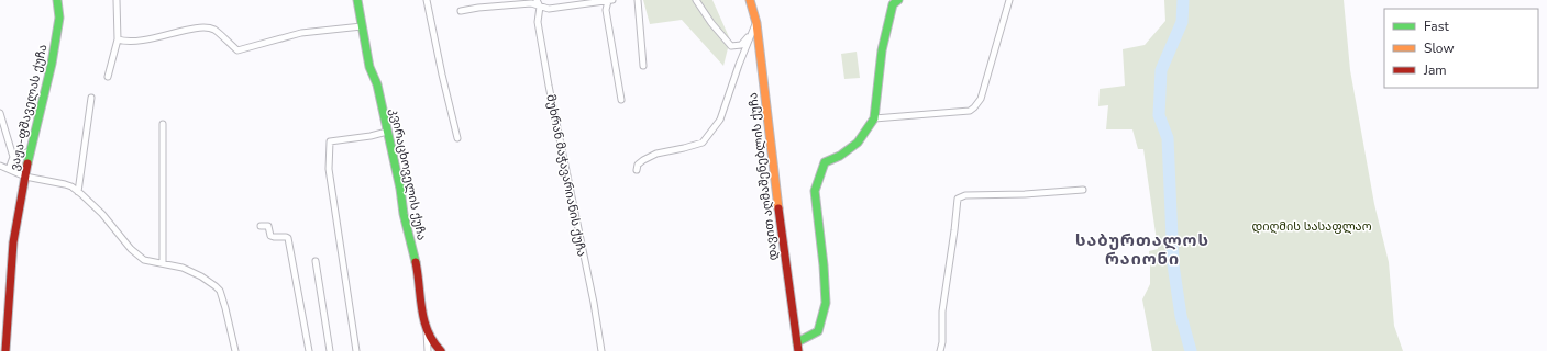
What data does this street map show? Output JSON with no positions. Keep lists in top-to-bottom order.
{
  "streets": {
    "street": [
      "ვაჟა-ფშაველას ქუჩა",
      "კვირაცხოველის ქუჩა",
      "მუხრან მაჭავარიანის ქუჩა",
      "დავით აღმაშენებლის ქუჩა"
    ]
  },
  "districts": ["საბურთალოს რაიონი"],
  "parks": ["დიღმის სასაფლაო"],
  "legend": ["Fast", "Slow", "Jam"]
}
